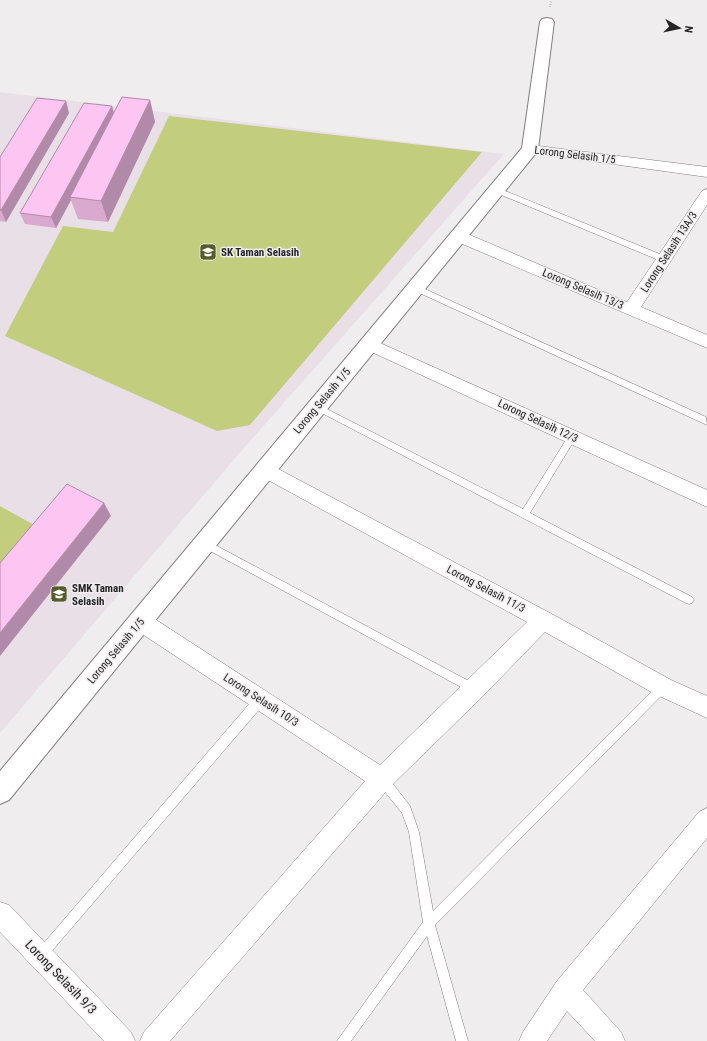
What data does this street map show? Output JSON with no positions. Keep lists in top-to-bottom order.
{
  "streets": {
    "street": [
      "Lorong Selasih 1/5",
      "Lorong Selasih 13A/3",
      "Lorong Selasih 13/3",
      "Lorong Selasih 12/3",
      "Lorong Selasih 11/3",
      "Lorong Selasih 10/3",
      "Lorong Selasih 9/3"
    ]
  },
  "crossings": [
    ["Lorong Selasih 1/5", "Lorong Selasih 13/3"],
    ["Lorong Selasih 1/5", "Lorong Selasih 12/3"],
    ["Lorong Selasih 1/5", "Lorong Selasih 11/3"],
    ["Lorong Selasih 1/5", "Lorong Selasih 10/3"],
    ["Lorong Selasih 13A/3", "Lorong Selasih 13/3"]
  ],
  "places": {
    "school or university": ["SK Taman Selasih", "SMK Taman Selasih"]
  },
  "north": "right"
}
